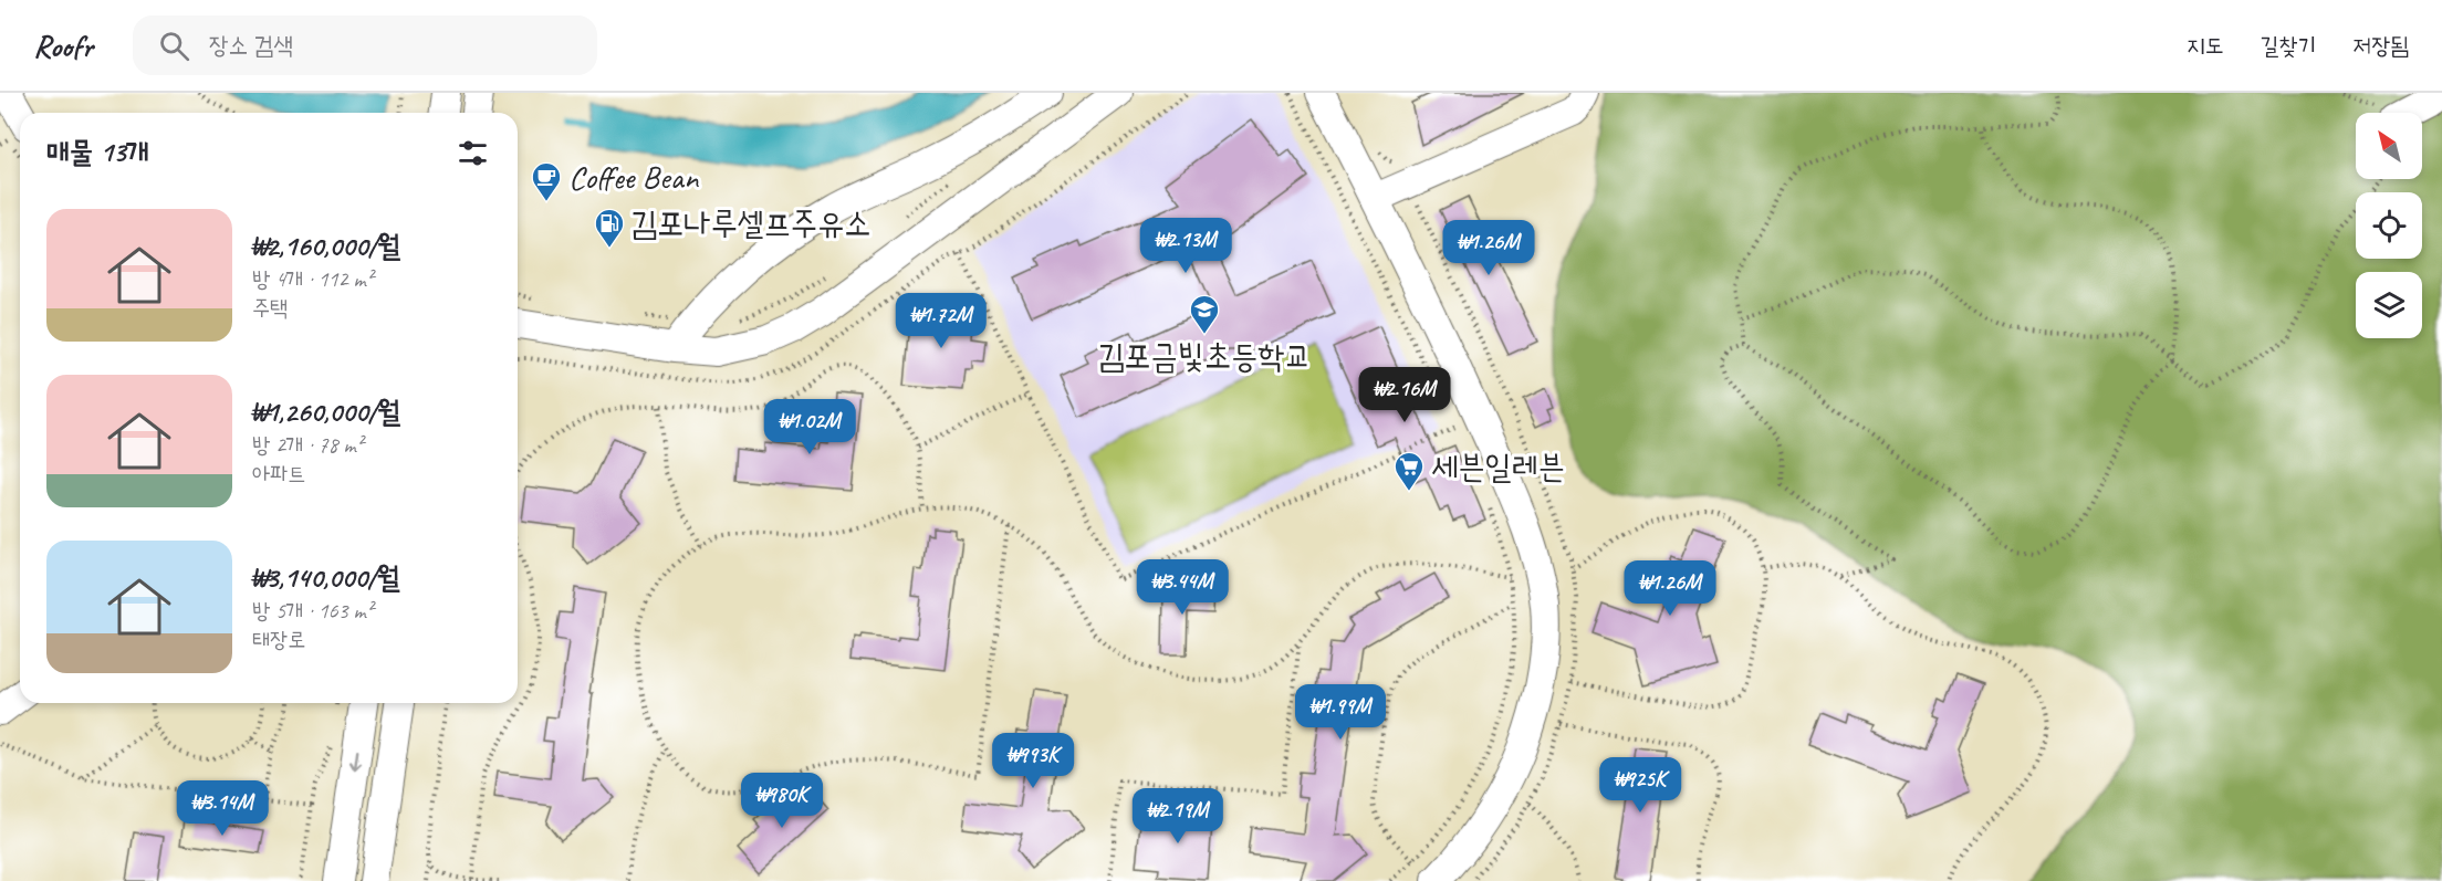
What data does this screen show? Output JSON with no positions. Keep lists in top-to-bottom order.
{
  "places": {
    "cafe": ["Coffee Bean"],
    "fuel station": ["김포나루셀프주유소"],
    "school or university": ["김포금빛초등학교"],
    "supermarket": ["세븐일레븐"]
  },
  "north": "top left",
  "page": {
    "header": "Roofr",
    "search": "장소 검색",
    "nav": ["지도", "길찾기", "저장됨"],
    "heading": "매물 13개",
    "list": [
      {
        "name": "₩2,160,000/월",
        "note": "방 4개 · 112 m² · 주택"
      },
      {
        "name": "₩1,260,000/월",
        "note": "방 2개 · 78 m² · 아파트"
      },
      {
        "name": "₩3,140,000/월",
        "note": "방 5개 · 163 m² · 태장로"
      }
    ],
    "price": [
      "₩2.13M",
      "₩1.26M",
      "₩1.72M",
      "₩2.16M",
      "₩1.02M",
      "₩3.44M",
      "₩1.26M",
      "₩1.99M",
      "₩993K",
      "₩925K",
      "₩980K",
      "₩3.14M",
      "₩2.19M"
    ]
  }
}
